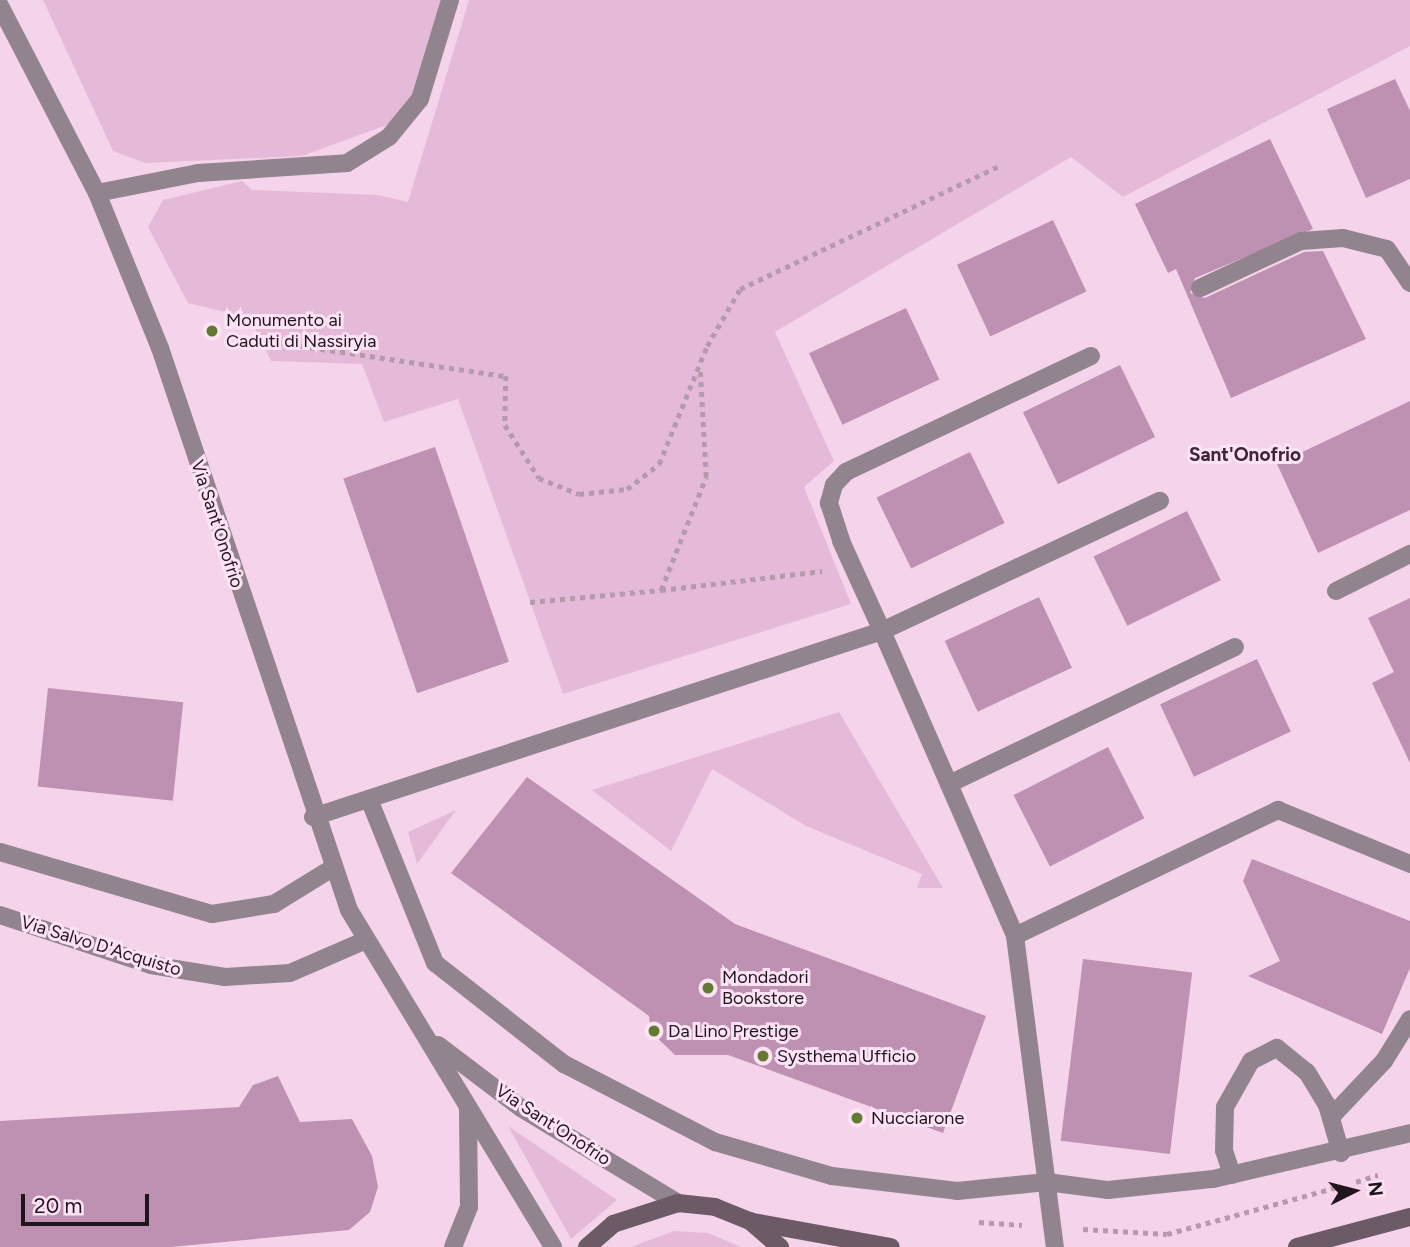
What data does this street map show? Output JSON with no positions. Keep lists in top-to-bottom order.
{
  "streets": {
    "street": ["Via Sant'Onofrio", "Via Salvo D'Acquisto"]
  },
  "crossings": [
    ["Via Sant'Onofrio", "Via Salvo D'Acquisto"]
  ],
  "districts": ["Sant'Onofrio"],
  "places": [
    "Monumento ai Caduti di Nassiryia",
    "Mondadori Bookstore",
    "Da Lino Prestige",
    "Systhema Ufficio",
    "Nucciarone"
  ],
  "scale_bar": "20 m",
  "north": "right"
}
